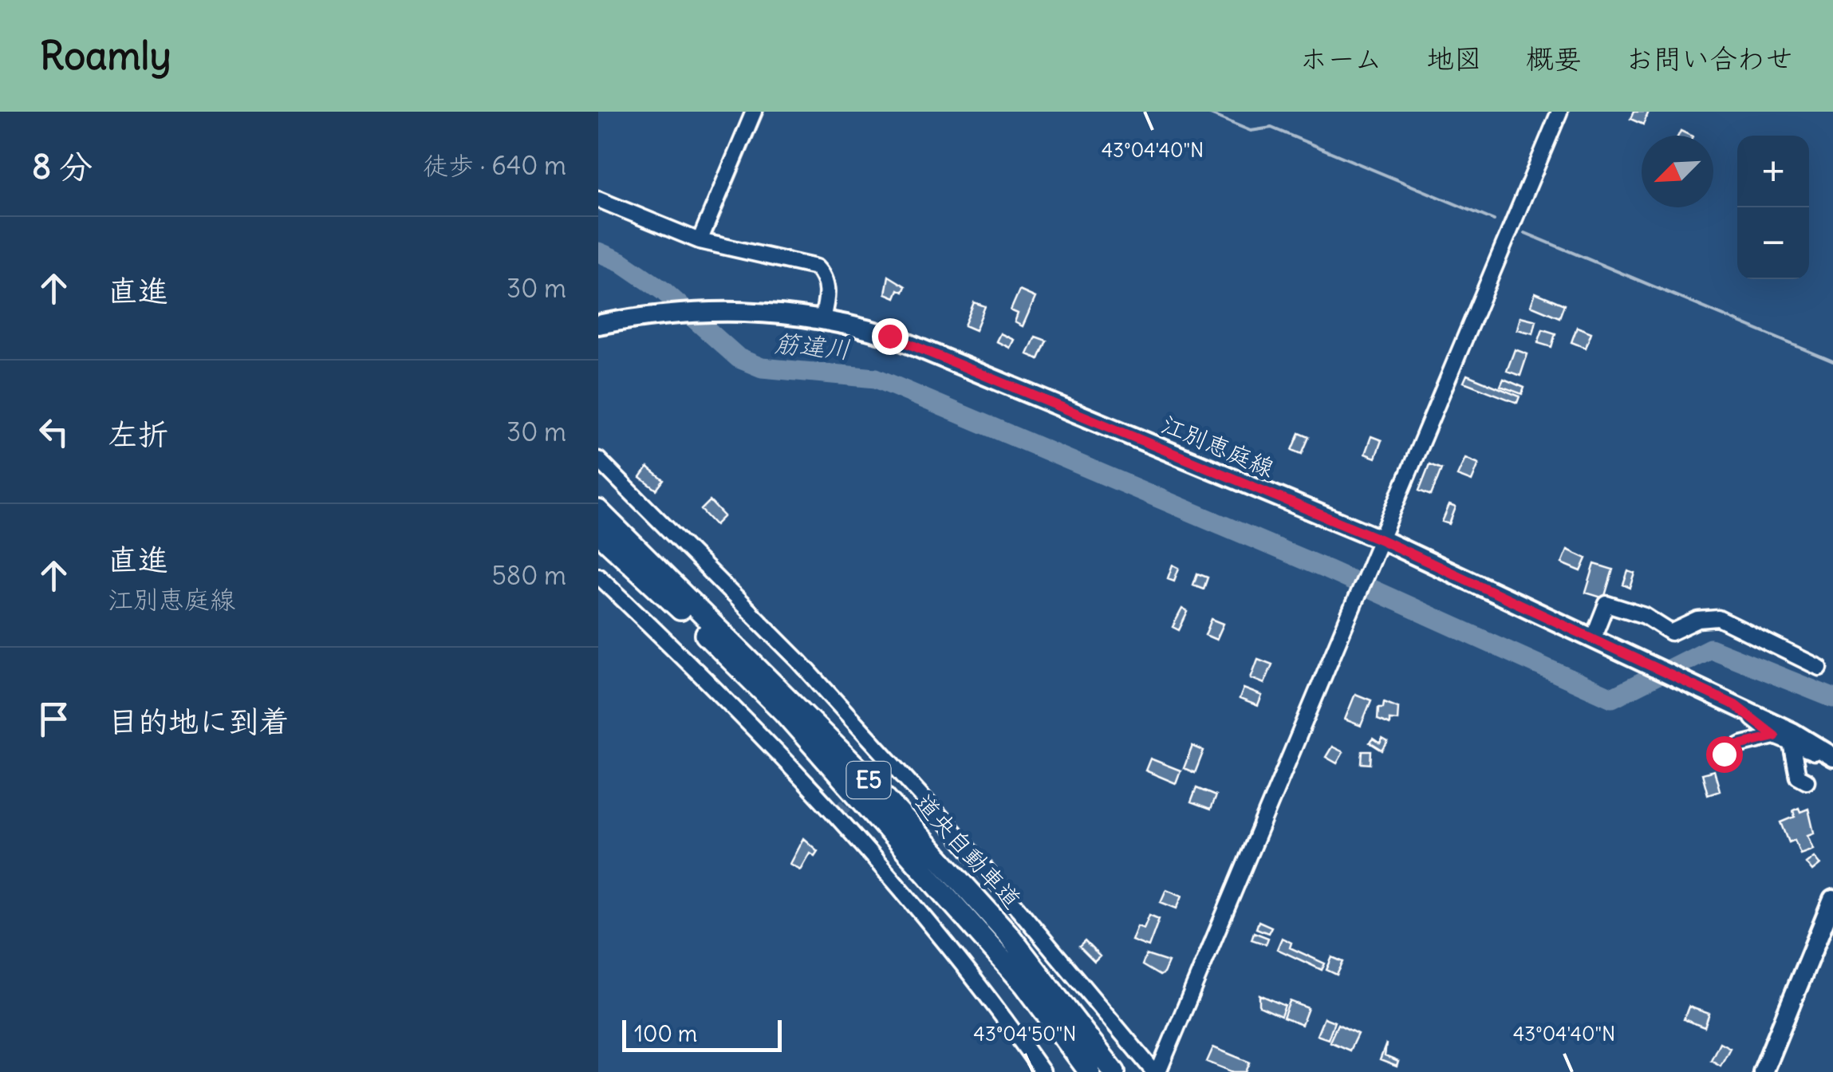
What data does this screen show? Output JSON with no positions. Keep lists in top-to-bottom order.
{
  "streets": {
    "highway": ["E5", "道央自動車道"],
    "main road": ["江別恵庭線"]
  },
  "water": ["筋違川"],
  "scale_bar": "100 m",
  "north": "bottom left",
  "page": {
    "header": "Roamly",
    "nav": [
      "ホーム",
      "地図",
      "概要",
      "お問い合わせ"
    ],
    "heading": ["8 分", "徒歩 · 640 m"],
    "map_buttons": ["+", "−"],
    "list": [
      ["直進", "30 m"],
      ["左折", "30 m"],
      ["直進", "江別恵庭線", "580 m"],
      "目的地に到着"
    ],
    "scale": "100 m"
  },
  "coordinates": ["43°04'40\"N", "43°04'50\"N"]
}
